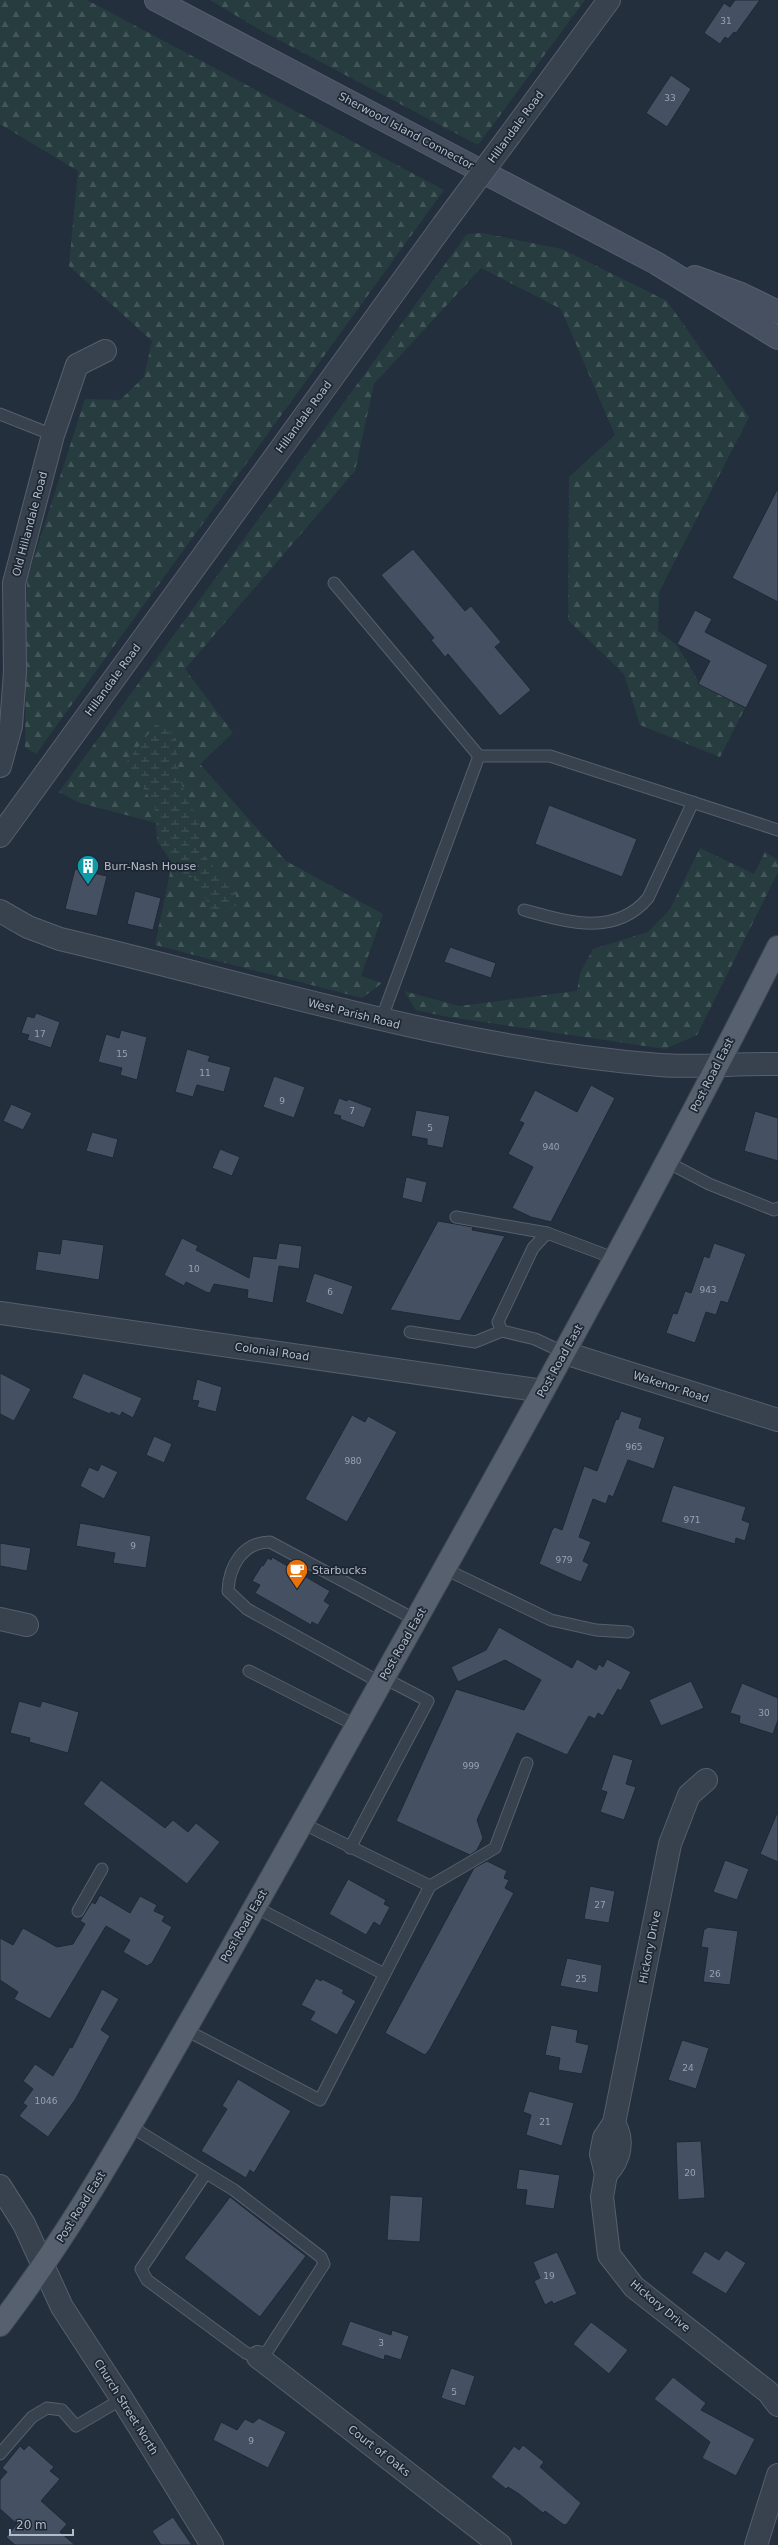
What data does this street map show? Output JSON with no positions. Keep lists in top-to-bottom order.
{
  "streets": {
    "main road": ["Sherwood Island Connector", "Post Road East"],
    "street": [
      "Hillandale Road",
      "Old Hillandale Road",
      "West Parish Road",
      "Colonial Road",
      "Wakenor Road",
      "Hickory Drive",
      "Church Street North",
      "Court of Oaks"
    ]
  },
  "crossings": [
    ["West Parish Road", "Post Road East"],
    ["Post Road East", "Colonial Road"],
    ["Post Road East", "Wakenor Road"],
    ["Post Road East", "Church Street North"]
  ],
  "places": {
    "building": ["Burr-Nash House"],
    "cafe": ["Starbucks"]
  },
  "house_numbers": [
    "31",
    "33",
    "17",
    "15",
    "11",
    "9",
    "7",
    "5",
    "940",
    "10",
    "943",
    "6",
    "965",
    "980",
    "971",
    "9",
    "979",
    "30",
    "999",
    "27",
    "26",
    "25",
    "24",
    "1046",
    "21",
    "20",
    "19",
    "3",
    "5",
    "9"
  ],
  "scale_bar": "20 m"
}
